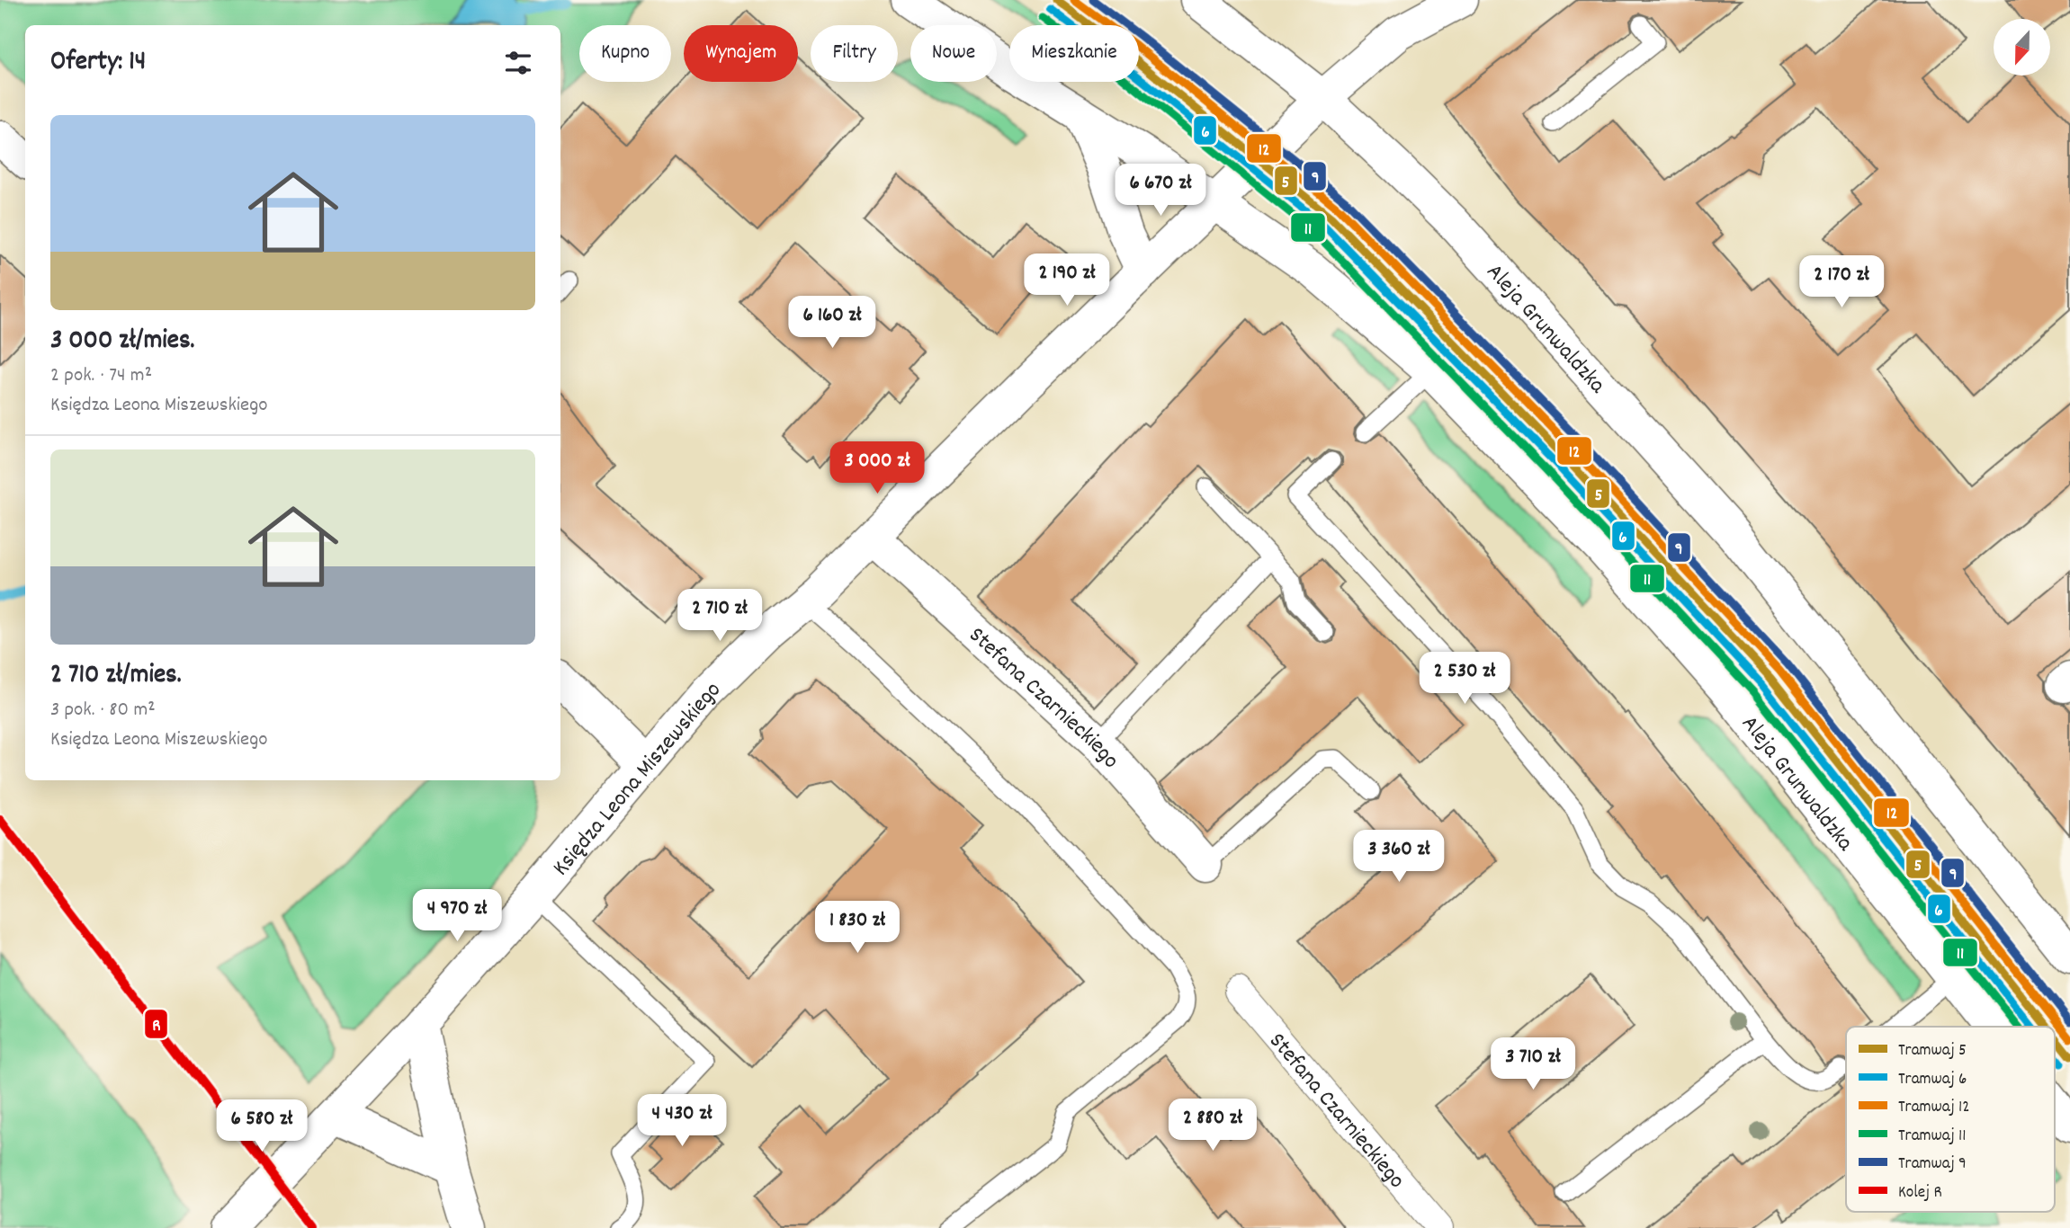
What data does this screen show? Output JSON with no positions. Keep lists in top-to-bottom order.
{
  "streets": {
    "main road": ["Aleja Grunwaldzka", "Stefana Czarnieckiego", "Księdza Leona Miszewskiego"]
  },
  "crossings": [
    ["Aleja Grunwaldzka", "Księdza Leona Miszewskiego"],
    ["Stefana Czarnieckiego", "Księdza Leona Miszewskiego"]
  ],
  "lines": [
    "tram line 5",
    "tram line 12",
    "tram line 9",
    "tram line 6",
    "tram line 11",
    "rail line R"
  ],
  "legend": [
    "Tramwaj 5",
    "Tramwaj 6",
    "Tramwaj 12",
    "Tramwaj 11",
    "Tramwaj 9",
    "Kolej R"
  ],
  "north": "bottom",
  "page": {
    "chip": [
      "Kupno",
      "Wynajem",
      "Filtry",
      "Nowe",
      "Mieszkanie"
    ],
    "heading": "Oferty: 14",
    "list": [
      {
        "name": "3 000 zł/mies.",
        "note": "2 pok. · 74 m² · Księdza Leona Miszewskiego"
      },
      {
        "name": "2 710 zł/mies.",
        "note": "3 pok. · 80 m² · Księdza Leona Miszewskiego"
      }
    ],
    "price": [
      "6 670 zł",
      "2 190 zł",
      "2 170 zł",
      "6 160 zł",
      "3 000 zł",
      "2 710 zł",
      "2 530 zł",
      "3 360 zł",
      "4 970 zł",
      "1 830 zł",
      "3 710 zł",
      "4 430 zł",
      "2 880 zł",
      "6 580 zł"
    ]
  }
}
